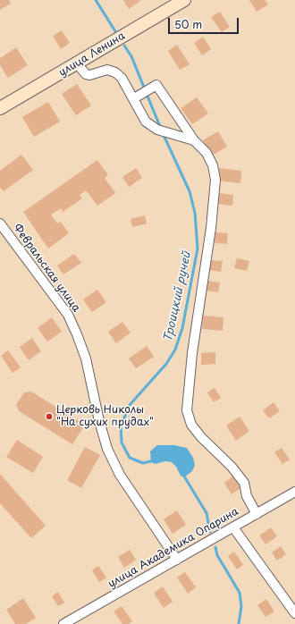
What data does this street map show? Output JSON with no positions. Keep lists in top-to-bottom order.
{
  "streets": {
    "street": ["улица Ленина", "Февральская улица", "улица Академика Опарина"]
  },
  "crossings": [
    ["Февральская улица", "улица Академика Опарина"]
  ],
  "water": ["Троицкий ручей"],
  "places": ["Церковь Николы \"На сухих прудах\""],
  "scale_bar": "50 m"
}
